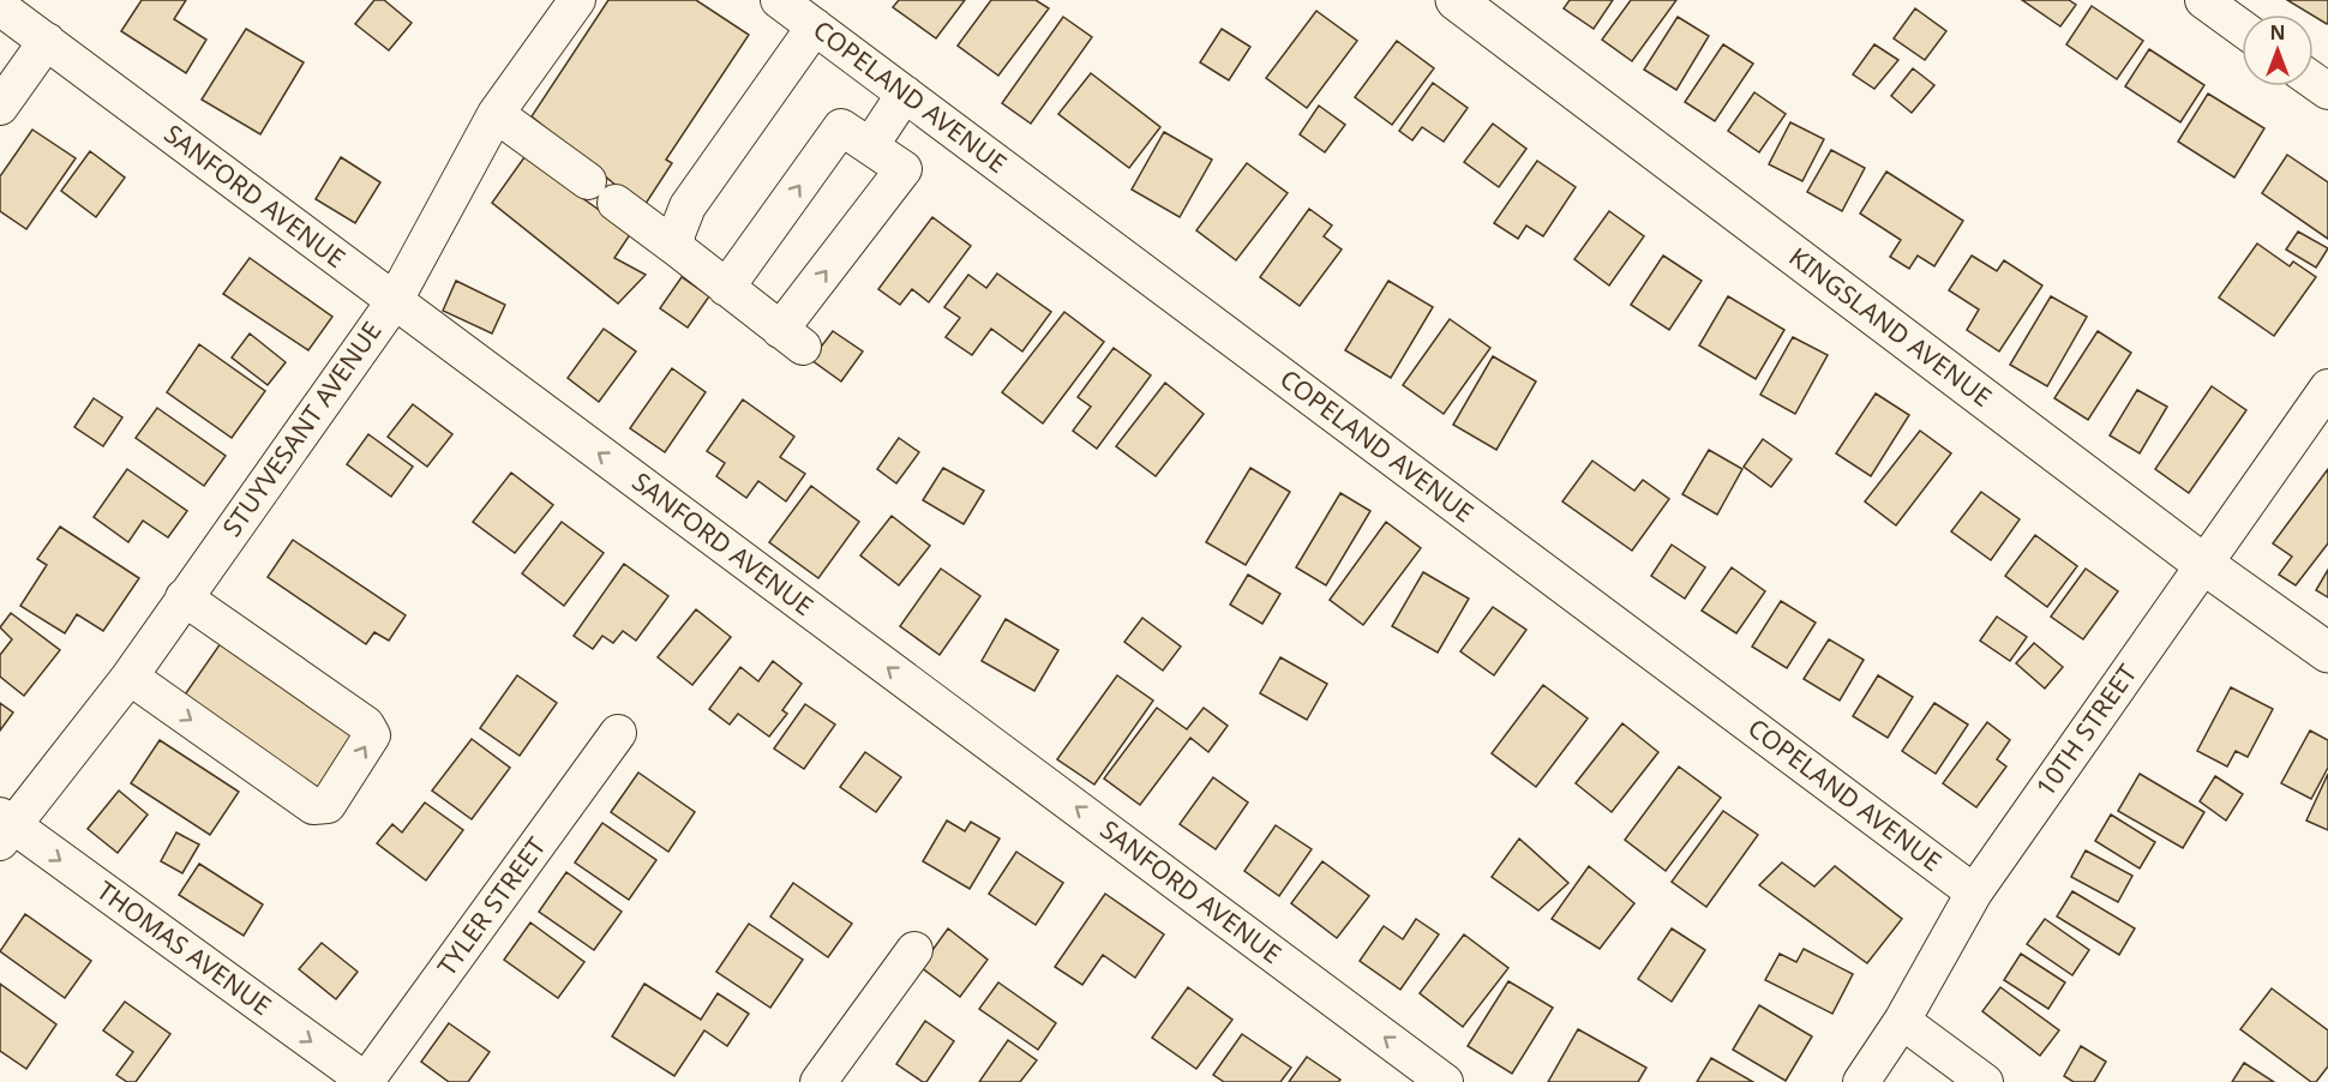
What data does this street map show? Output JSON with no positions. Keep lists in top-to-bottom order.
{
  "streets": {
    "main road": ["KINGSLAND AVENUE"],
    "street": [
      "COPELAND AVENUE",
      "SANFORD AVENUE",
      "STUYVESANT AVENUE",
      "10TH STREET",
      "TYLER STREET",
      "THOMAS AVENUE"
    ]
  },
  "crossings": [
    ["COPELAND AVENUE", "10TH STREET"],
    ["SANFORD AVENUE", "STUYVESANT AVENUE"],
    ["KINGSLAND AVENUE", "10TH STREET"],
    ["STUYVESANT AVENUE", "THOMAS AVENUE"],
    ["TYLER STREET", "THOMAS AVENUE"]
  ],
  "one_way": ["SANFORD AVENUE", "THOMAS AVENUE"],
  "north": "top"
}
